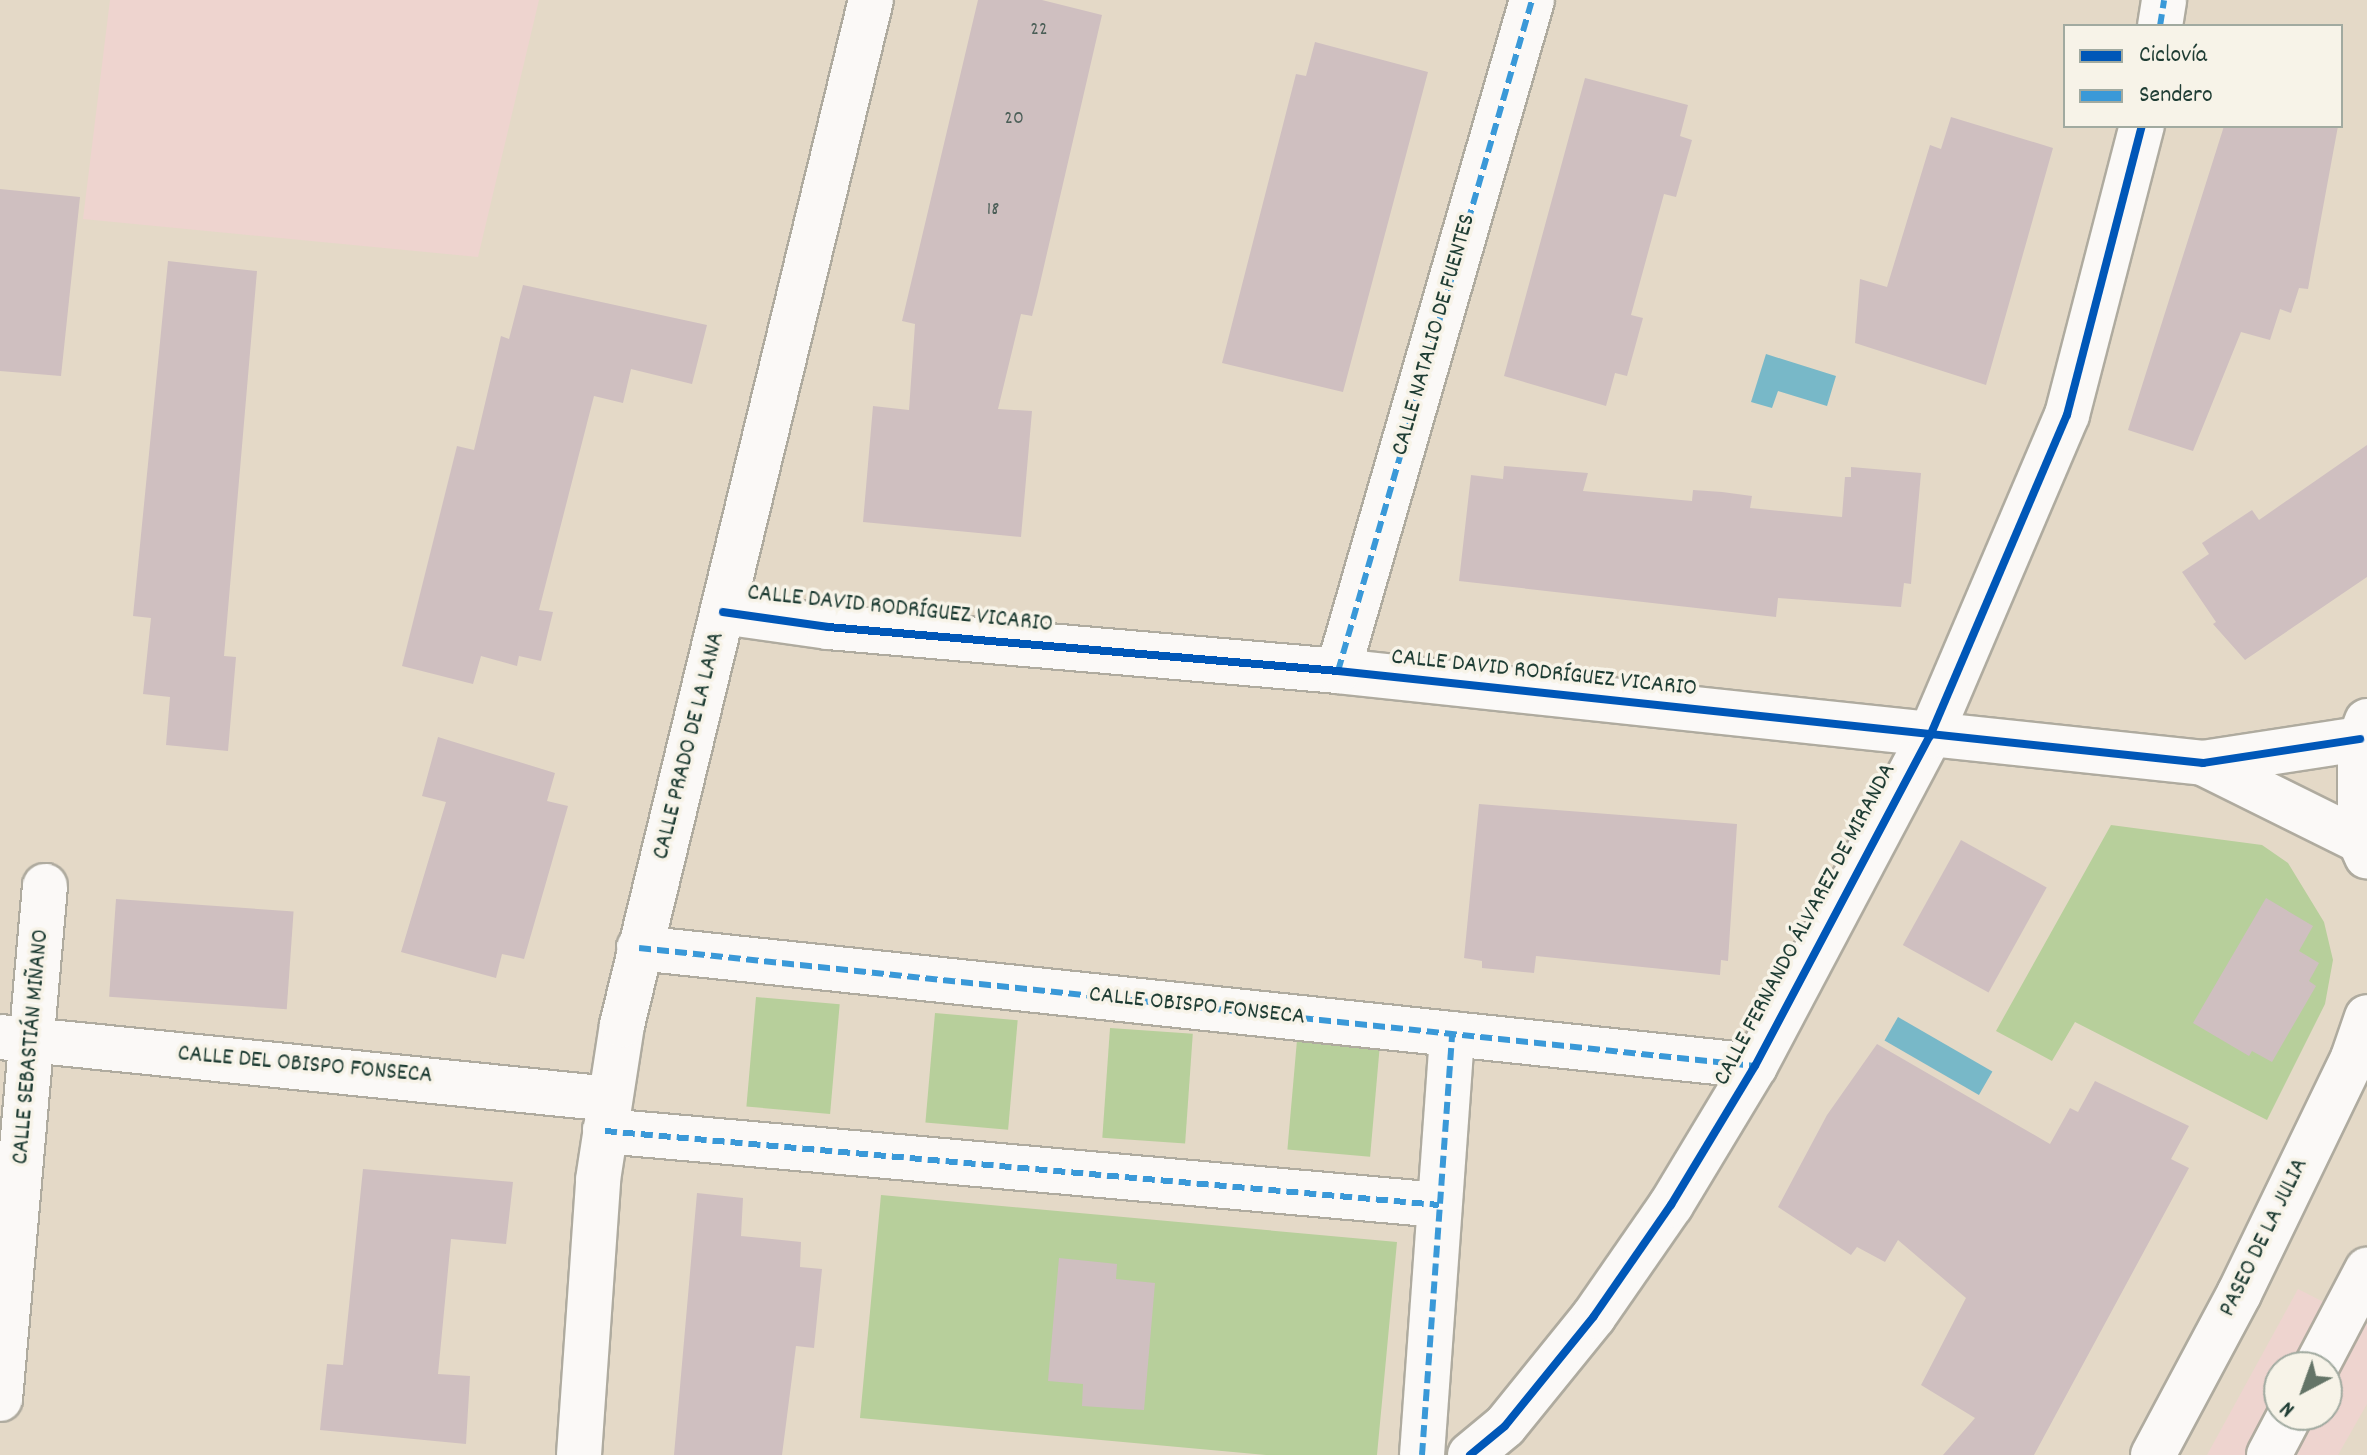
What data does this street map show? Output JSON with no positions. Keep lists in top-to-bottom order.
{
  "streets": {
    "street": [
      "CALLE NATALIO DE FUENTES",
      "CALLE DAVID RODRÍGUEZ VICARIO",
      "CALLE PRADO DE LA LANA",
      "CALLE FERNANDO ÁLVAREZ DE MIRANDA",
      "CALLE OBISPO FONSECA",
      "CALLE SEBASTIÁN MIÑANO",
      "CALLE DEL OBISPO FONSECA",
      "PASEO DE LA JULIA"
    ]
  },
  "crossings": [
    ["CALLE NATALIO DE FUENTES", "CALLE DAVID RODRÍGUEZ VICARIO"],
    ["CALLE DAVID RODRÍGUEZ VICARIO", "CALLE PRADO DE LA LANA"],
    ["CALLE DAVID RODRÍGUEZ VICARIO", "CALLE FERNANDO ÁLVAREZ DE MIRANDA"],
    ["CALLE PRADO DE LA LANA", "CALLE OBISPO FONSECA"],
    ["CALLE PRADO DE LA LANA", "CALLE DEL OBISPO FONSECA"],
    ["CALLE FERNANDO ÁLVAREZ DE MIRANDA", "CALLE OBISPO FONSECA"],
    ["CALLE SEBASTIÁN MIÑANO", "CALLE DEL OBISPO FONSECA"]
  ],
  "house_numbers": ["22", "20", "18"],
  "legend": ["Ciclovía", "Sendero"],
  "north": "bottom left"
}
